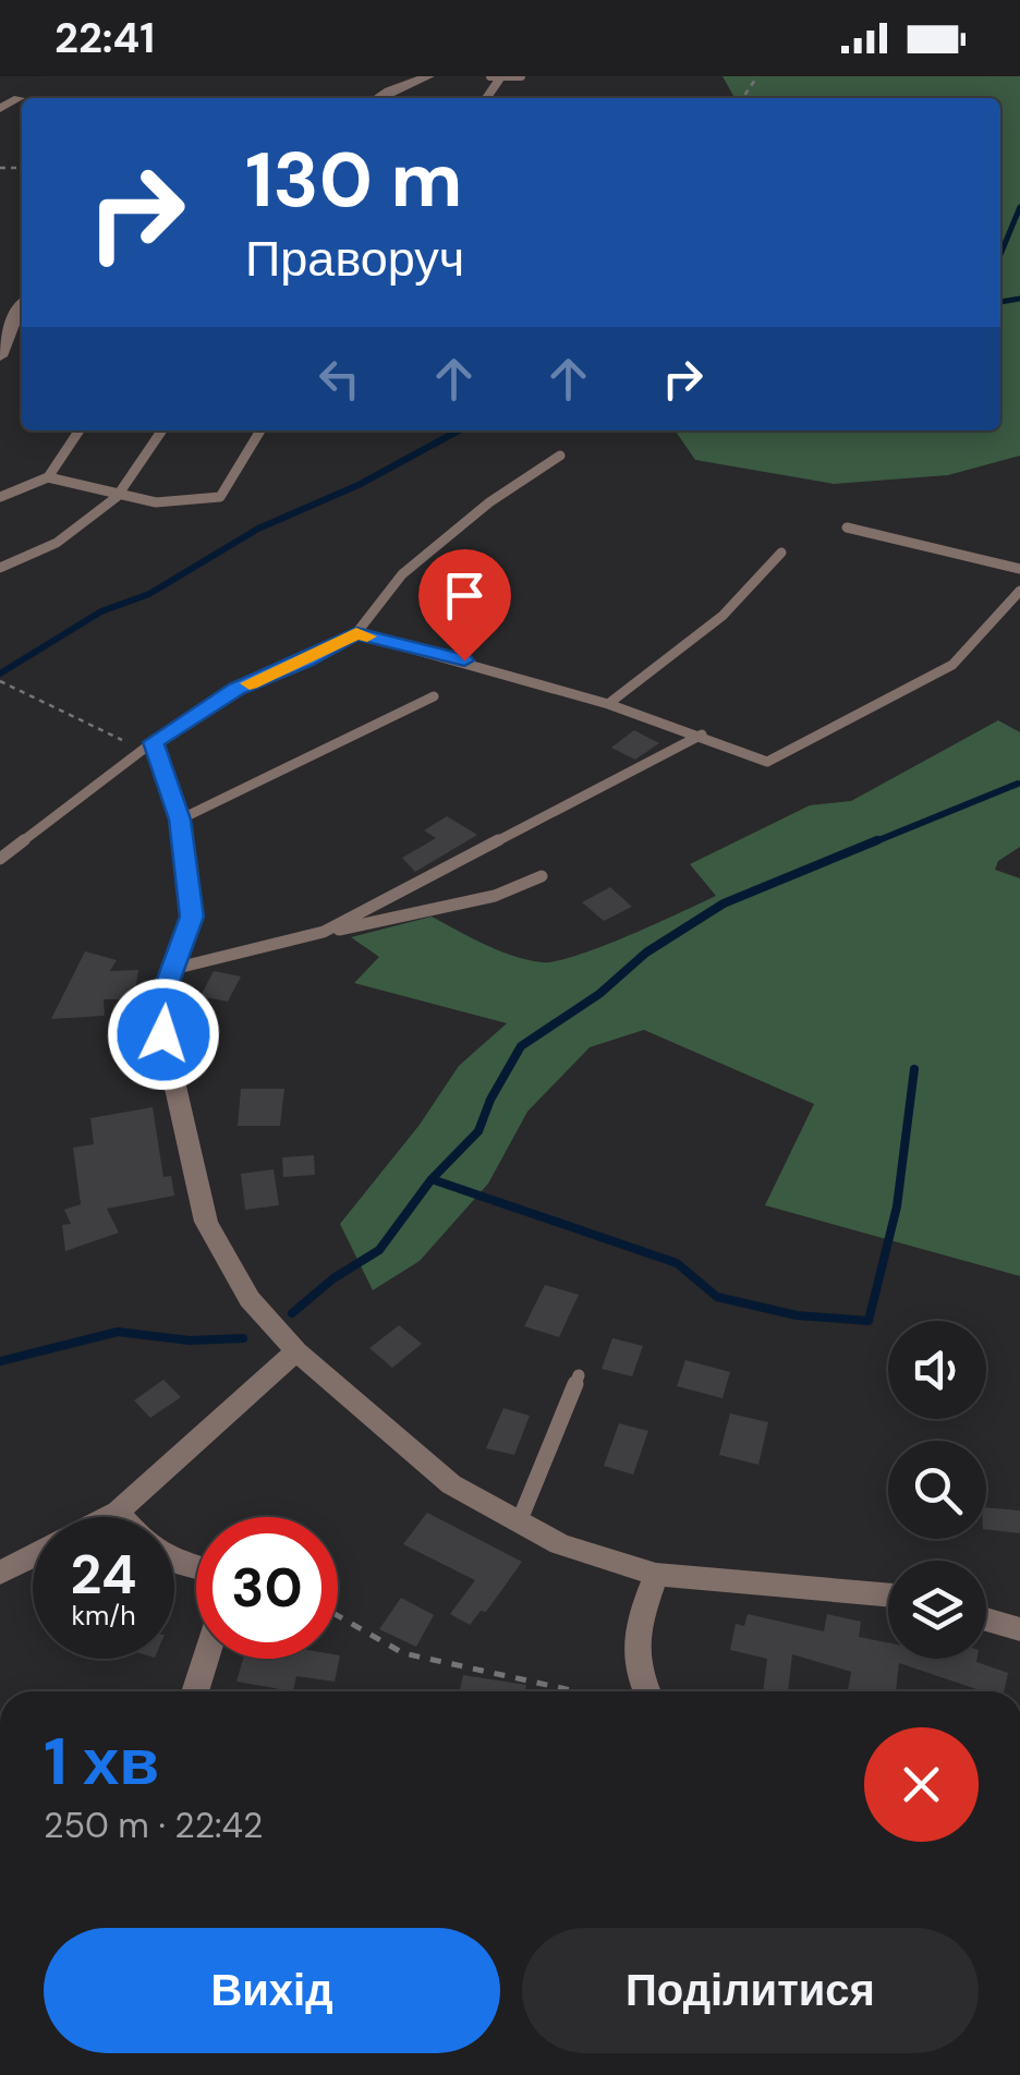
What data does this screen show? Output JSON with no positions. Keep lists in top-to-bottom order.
{
  "page": {
    "status": "22:41",
    "turn": ["130 m", "Праворуч"],
    "speed": "24 km/h",
    "limit": "30",
    "heading": ["1 хв", "250 m · 22:42"],
    "buttons": ["Вихід", "Поділитися"]
  }
}
